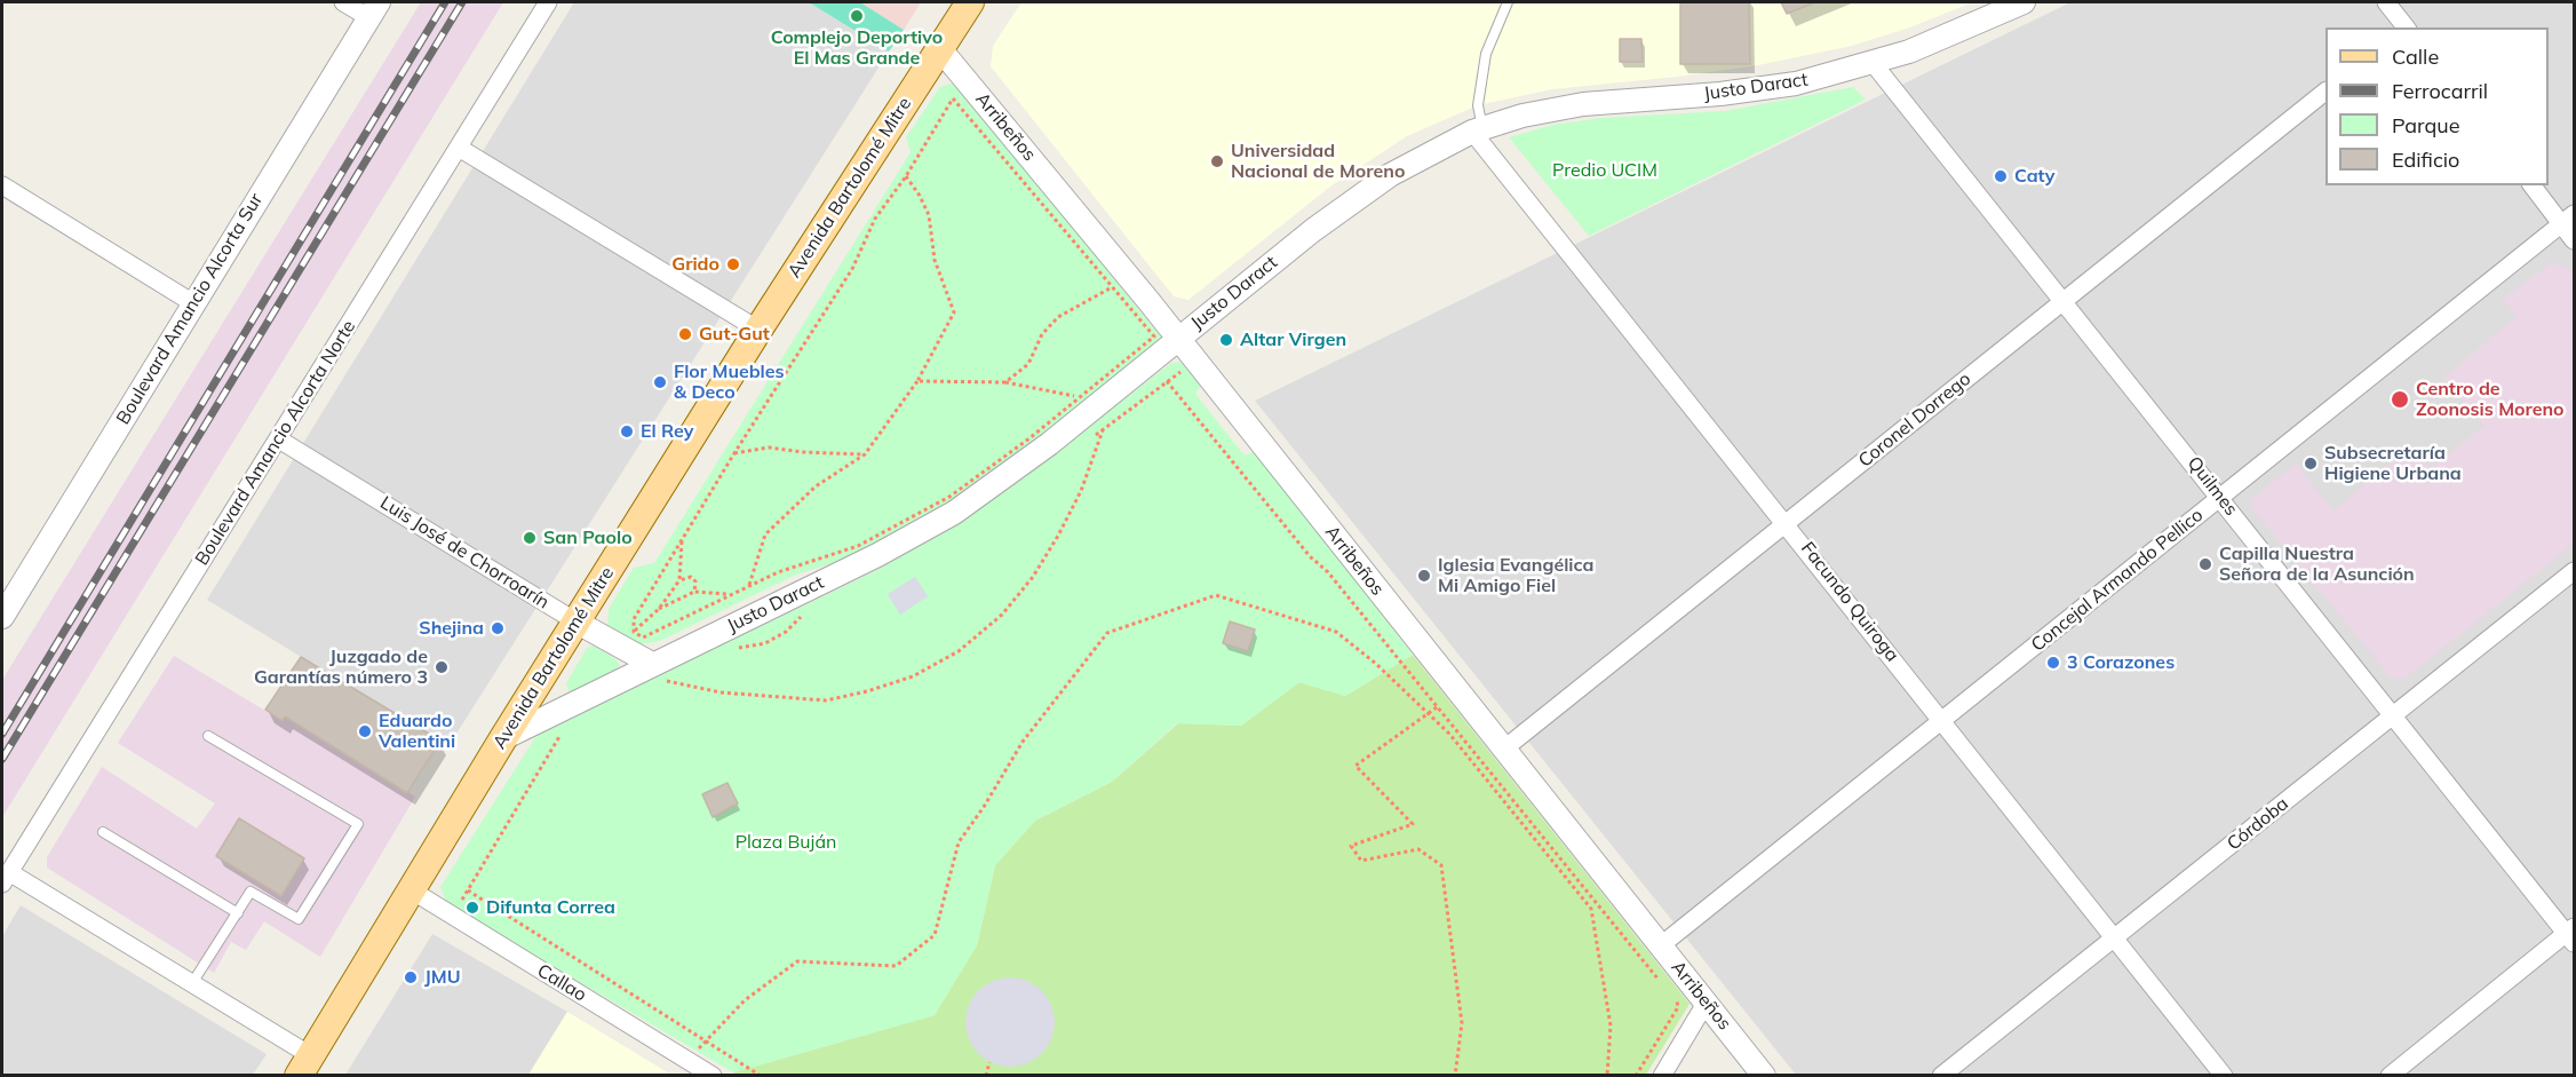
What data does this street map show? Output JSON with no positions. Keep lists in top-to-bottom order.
{
  "streets": {
    "main road": ["Avenida Bartolomé Mitre"],
    "street": [
      "Justo Daract",
      "Arribeños",
      "Boulevard Amancio Alcorta Sur",
      "Coronel Dorrego",
      "Boulevard Amancio Alcorta Norte",
      "Quilmes",
      "Luis José de Chorroarín",
      "Concejal Armando Pellico",
      "Facundo Quiroga",
      "Córdoba",
      "Callao"
    ]
  },
  "crossings": [
    ["Justo Daract", "Arribeños"],
    ["Justo Daract", "Avenida Bartolomé Mitre"],
    ["Justo Daract", "Quilmes"],
    ["Justo Daract", "Luis José de Chorroarín"],
    ["Justo Daract", "Facundo Quiroga"],
    ["Arribeños", "Avenida Bartolomé Mitre"],
    ["Arribeños", "Coronel Dorrego"],
    ["Arribeños", "Concejal Armando Pellico"],
    ["Avenida Bartolomé Mitre", "Luis José de Chorroarín"],
    ["Avenida Bartolomé Mitre", "Callao"],
    ["Coronel Dorrego", "Quilmes"],
    ["Coronel Dorrego", "Facundo Quiroga"],
    ["Boulevard Amancio Alcorta Norte", "Luis José de Chorroarín"],
    ["Quilmes", "Concejal Armando Pellico"],
    ["Quilmes", "Córdoba"],
    ["Concejal Armando Pellico", "Facundo Quiroga"],
    ["Facundo Quiroga", "Córdoba"]
  ],
  "parks": ["Predio UCIM", "Plaza Buján"],
  "places": [
    "Complejo Deportivo El Mas Grande",
    "Universidad Nacional de Moreno",
    "Caty",
    "Grido",
    "Gut-Gut",
    "Altar Virgen",
    "Flor Muebles & Deco",
    "Centro de Zoonosis Moreno",
    "El Rey",
    "Subsecretaría Higiene Urbana",
    "San Paolo",
    "Capilla Nuestra Señora de la Asunción",
    "Iglesia Evangélica Mi Amigo Fiel",
    "Shejina",
    "3 Corazones",
    "Juzgado de Garantías número 3",
    "Eduardo Valentini",
    "Difunta Correa",
    "JMU"
  ],
  "legend": [
    "Calle",
    "Ferrocarril",
    "Parque",
    "Edificio"
  ]
}
